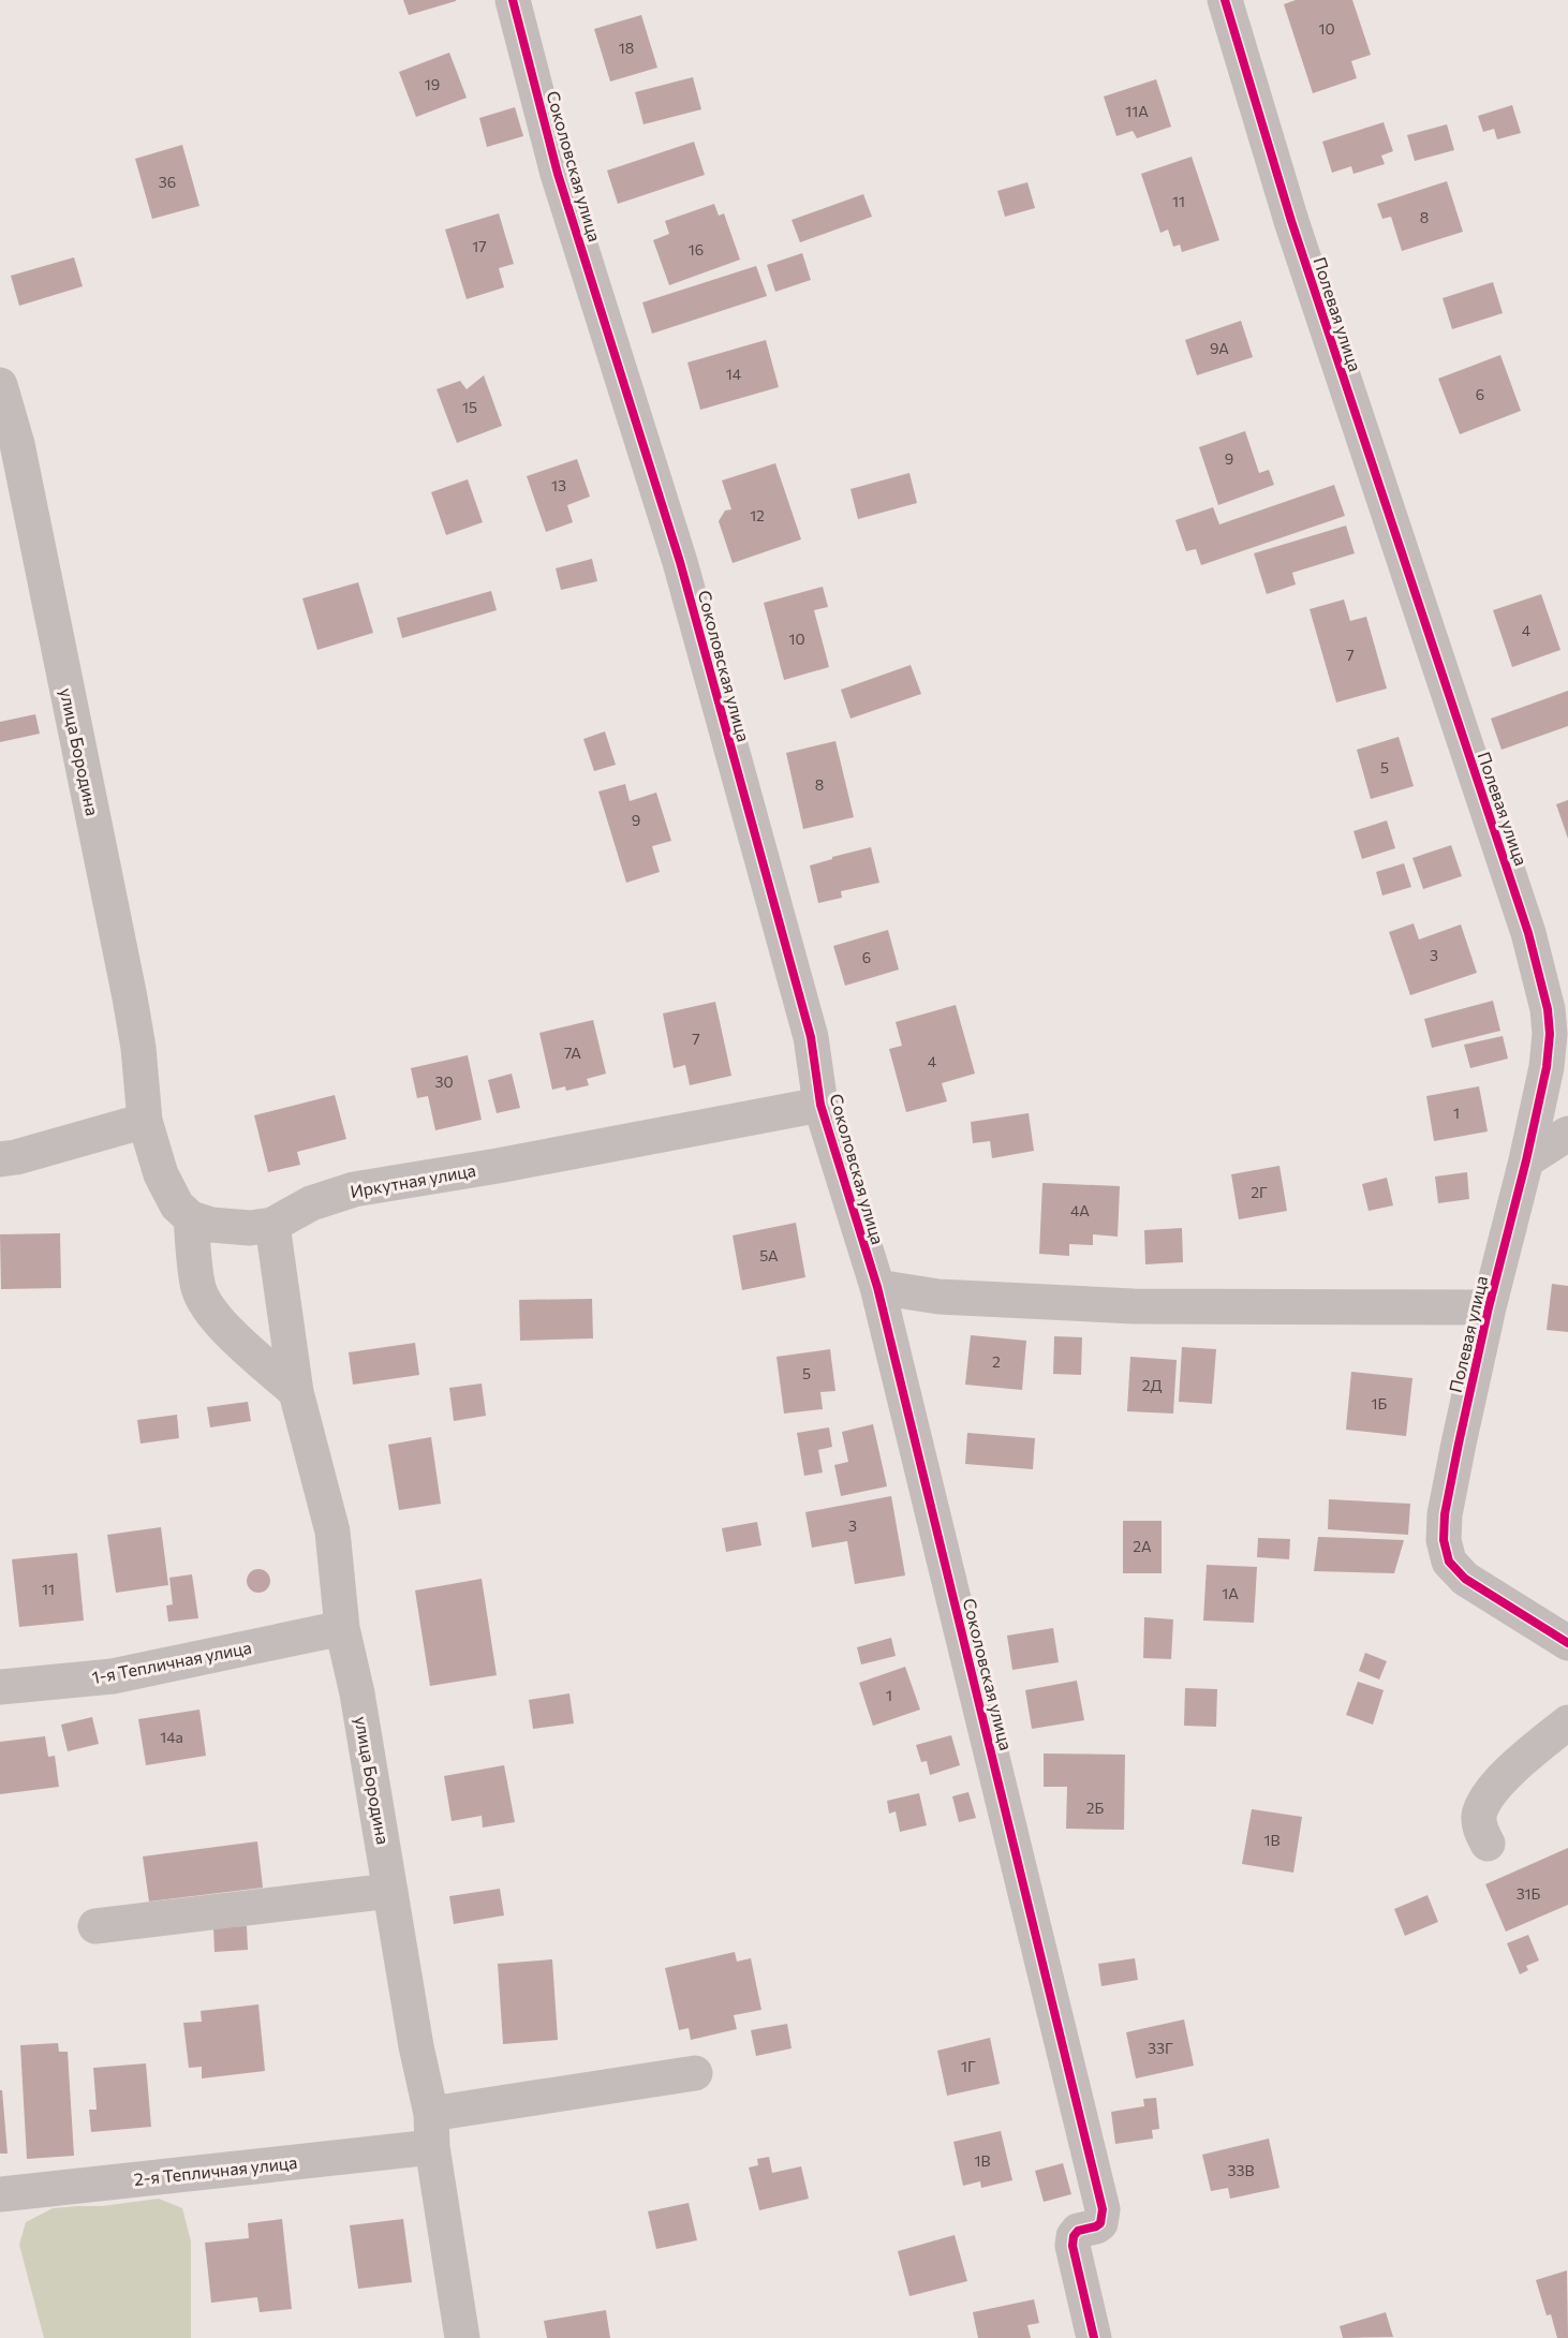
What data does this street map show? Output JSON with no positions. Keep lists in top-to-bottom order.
{
  "streets": {
    "street": [
      "Соколовская улица",
      "Полевая улица",
      "улица Бородина",
      "Иркутная улица",
      "1-я Тепличная улица",
      "2-я Тепличная улица"
    ]
  },
  "crossings": [
    ["Соколовская улица", "Иркутная улица"],
    ["улица Бородина", "Иркутная улица"],
    ["улица Бородина", "1-я Тепличная улица"],
    ["улица Бородина", "2-я Тепличная улица"]
  ],
  "house_numbers": [
    "10",
    "18",
    "19",
    "11А",
    "36",
    "11",
    "8",
    "17",
    "16",
    "9А",
    "14",
    "6",
    "15",
    "9",
    "13",
    "12",
    "4",
    "10",
    "7",
    "5",
    "8",
    "9",
    "3",
    "6",
    "7",
    "7А",
    "4",
    "30",
    "1",
    "2Г",
    "4А",
    "5А",
    "2",
    "5",
    "2Д",
    "1Б",
    "3",
    "2А",
    "11",
    "1А",
    "1",
    "14а",
    "2Б",
    "1В",
    "31Б",
    "33Г",
    "1Г",
    "1В",
    "33В"
  ]
}
